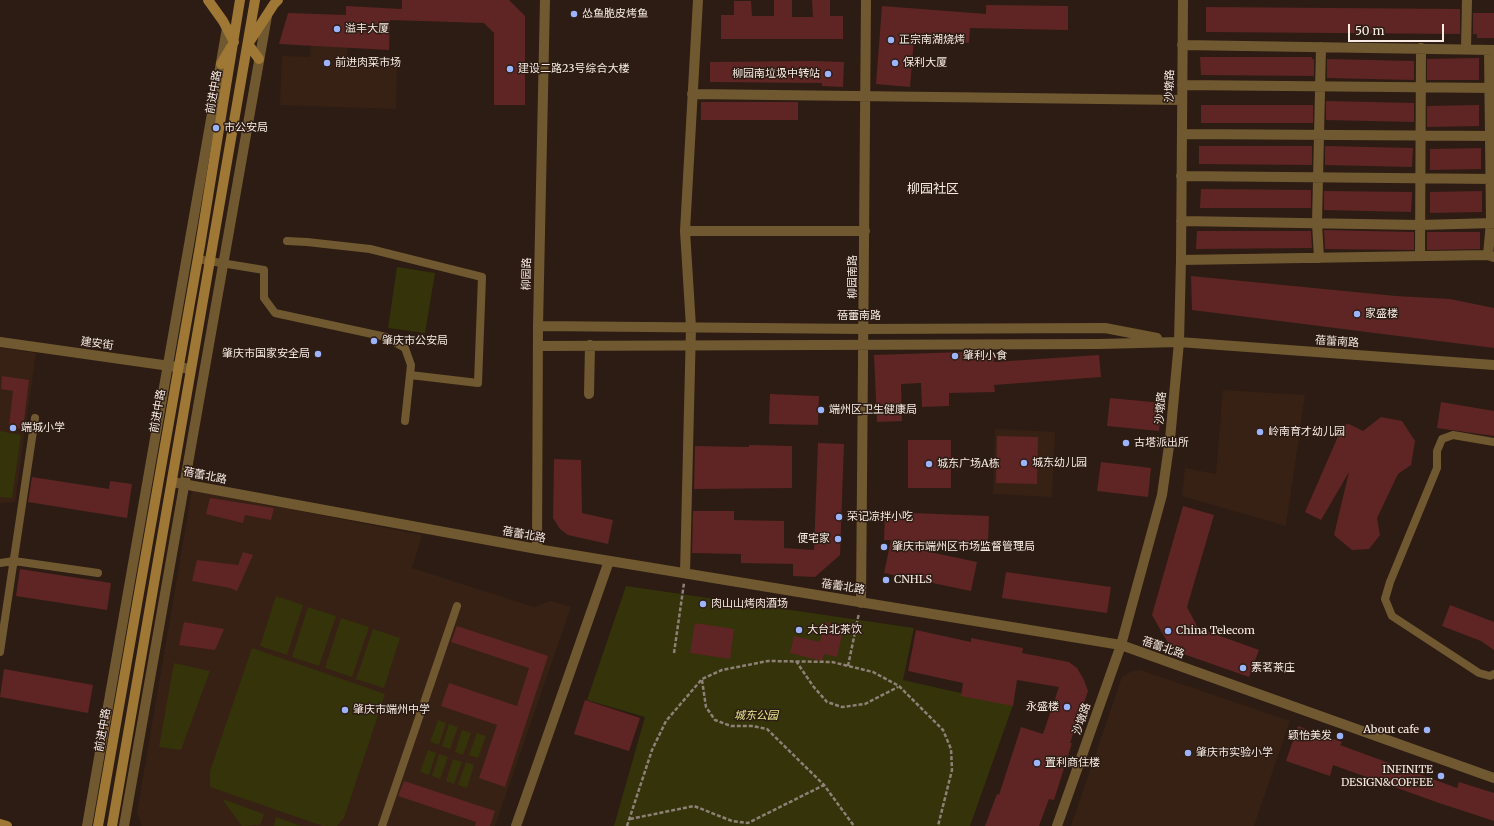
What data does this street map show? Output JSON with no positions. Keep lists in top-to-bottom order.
{
  "streets": {
    "street": [
      "沙墩路",
      "前进中路",
      "柳园路",
      "柳园南路",
      "蓓蕾南路",
      "建安街",
      "蓓蕾北路"
    ]
  },
  "crossings": [
    ["沙墩路", "蓓蕾南路"],
    ["沙墩路", "蓓蕾北路"],
    ["前进中路", "建安街"],
    ["柳园路", "蓓蕾南路"],
    ["柳园路", "蓓蕾北路"],
    ["柳园南路", "蓓蕾南路"],
    ["柳园南路", "蓓蕾北路"]
  ],
  "districts": ["柳园社区"],
  "parks": ["城东公园"],
  "places": [
    "怂鱼脆皮烤鱼",
    "溢丰大厦",
    "正宗南湖烧烤",
    "前进肉菜市场",
    "保利大厦",
    "建设二路23号综合大楼",
    "柳园南垃圾中转站",
    "市公安局",
    "家盛楼",
    "肇庆市公安局",
    "肇庆市国家安全局",
    "肇利小食",
    "端州区卫生健康局",
    "端城小学",
    "岭南育才幼儿园",
    "古塔派出所",
    "城东幼儿园",
    "城东广场A栋",
    "荣记凉拌小吃",
    "便宅家",
    "肇庆市端州区市场监督管理局",
    "CNHLS",
    "肉山山烤肉酒场",
    "大台北茶饮",
    "China Telecom",
    "素茗茶庄",
    "永盛楼",
    "肇庆市端州中学",
    "About cafe",
    "颖怡美发",
    "肇庆市实验小学",
    "置利商住楼",
    "INFINITE DESIGN&COFFEE"
  ],
  "scale_bar": "50 m"
}
